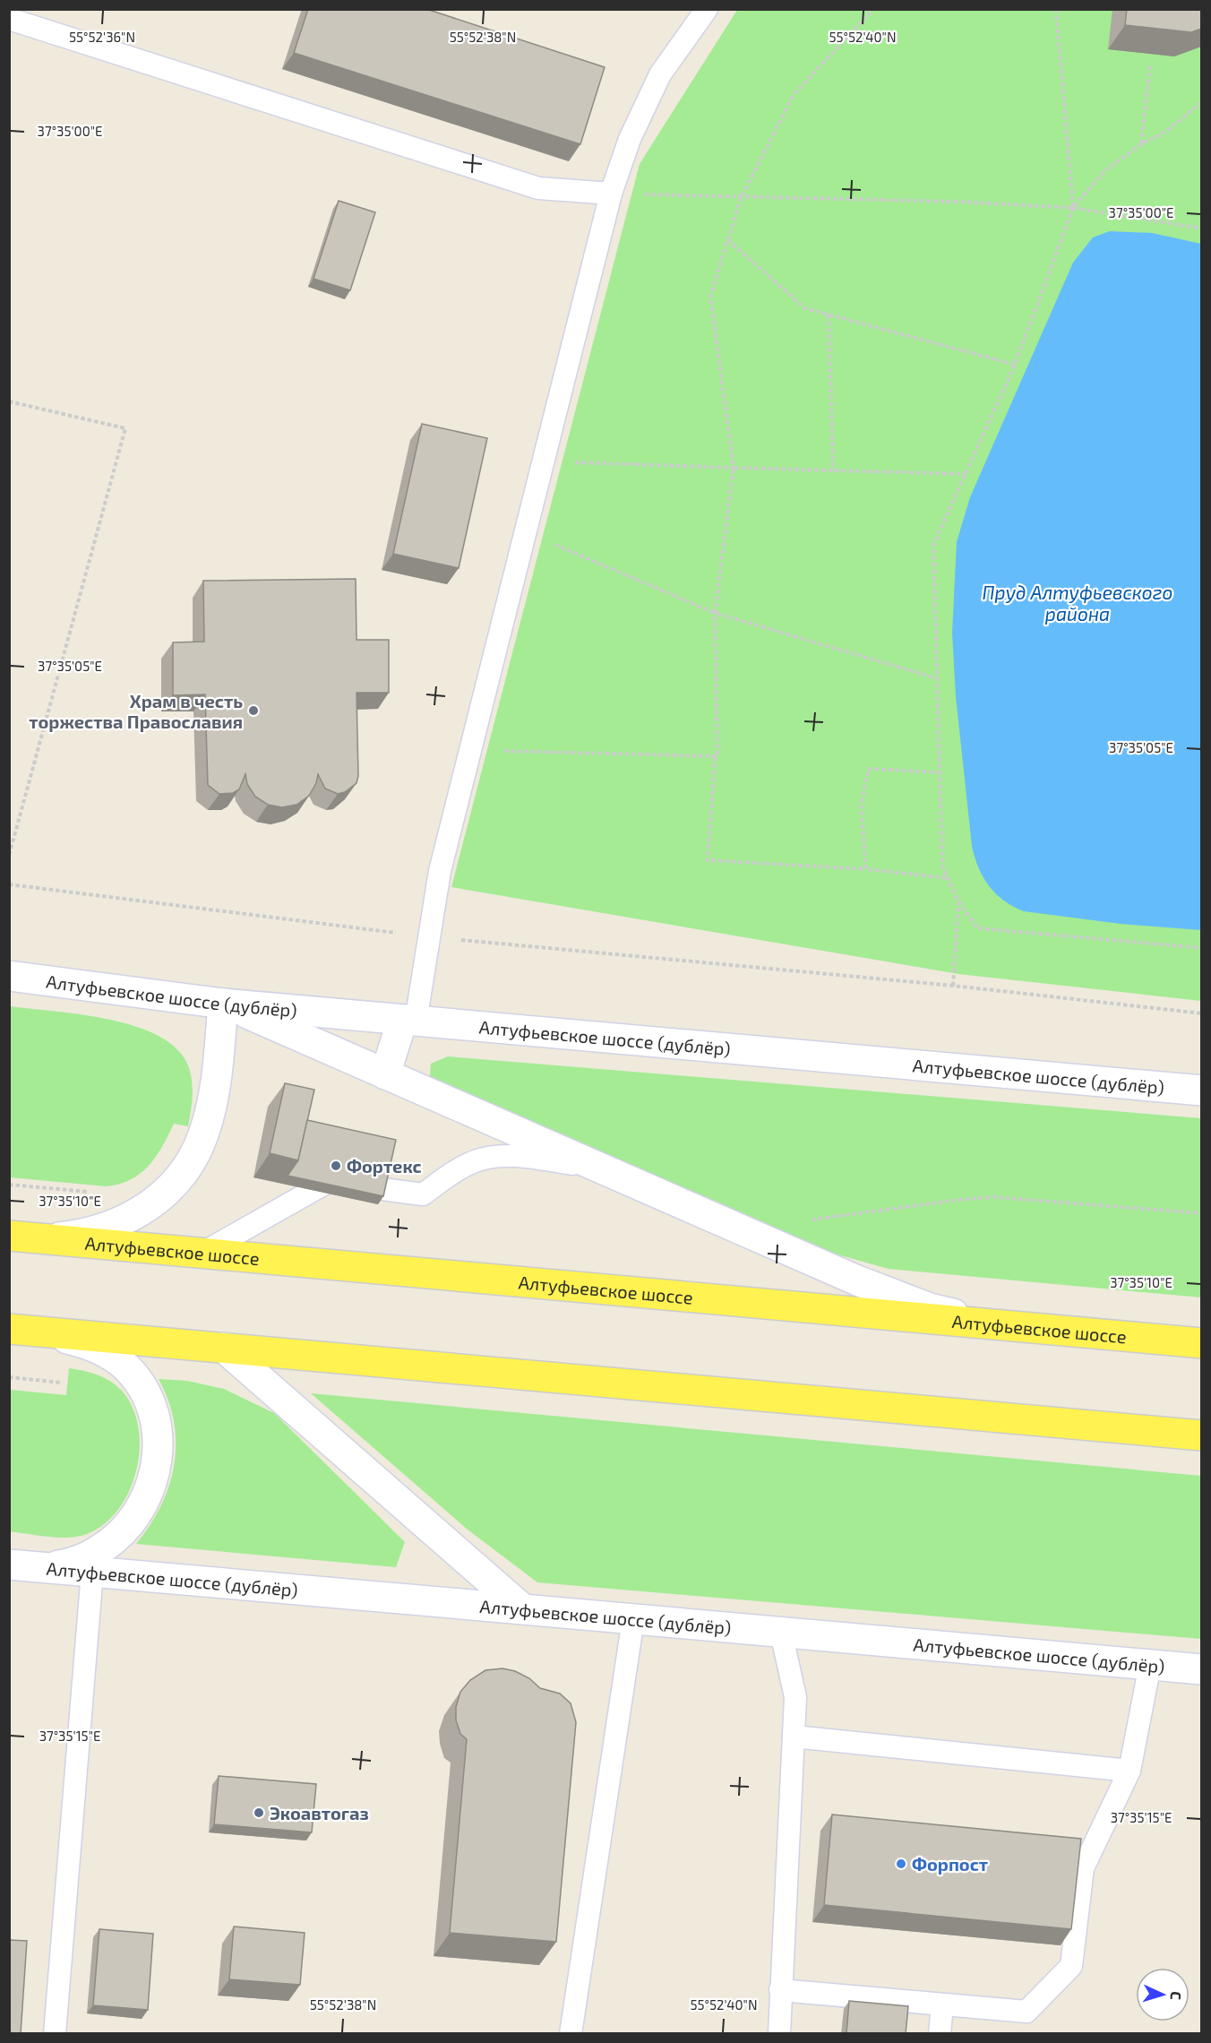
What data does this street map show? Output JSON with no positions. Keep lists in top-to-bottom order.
{
  "streets": {
    "main road": ["Алтуфьевское шоссе"],
    "street": ["Алтуфьевское шоссе (дублёр)"]
  },
  "water": ["Пруд Алтуфьевского района"],
  "places": [
    "Храм в честь торжества Православия",
    "Фортекс",
    "Экоавтогаз",
    "Форпост"
  ],
  "north": "right",
  "coordinates": [
    "55°52'36\"N",
    "55°52'38\"N",
    "55°52'40\"N",
    "37°35'00\"E",
    "37°35'05\"E",
    "37°35'10\"E",
    "37°35'15\"E"
  ]
}
